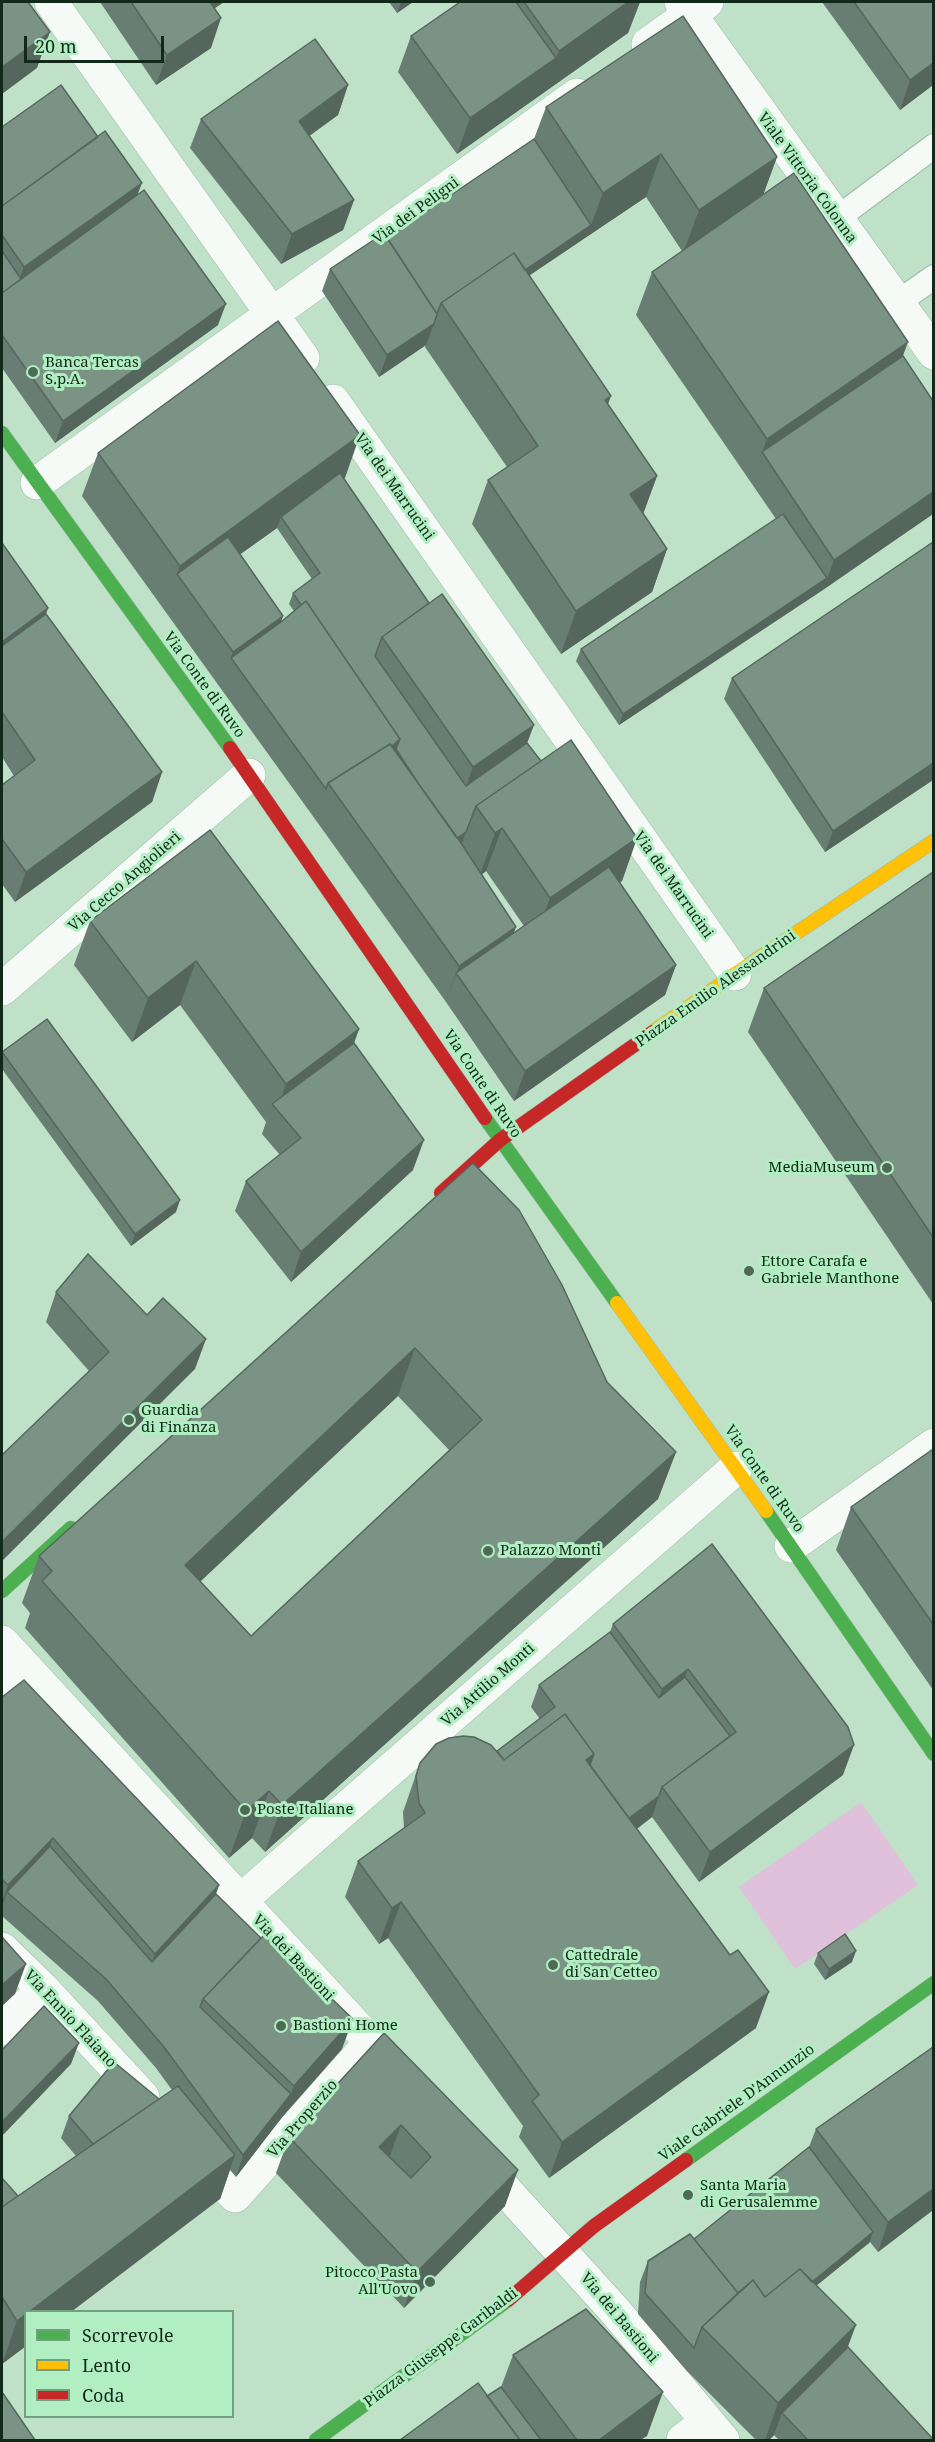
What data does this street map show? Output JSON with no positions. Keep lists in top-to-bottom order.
{
  "streets": {
    "main road": [
      "Via Conte di Ruvo",
      "Piazza Emilio Alessandrini",
      "Viale Gabriele D'Annunzio",
      "Piazza Giuseppe Garibaldi"
    ],
    "street": [
      "Viale Vittoria Colonna",
      "Via dei Peligni",
      "Via dei Marrucini",
      "Via Cecco Angiolieri",
      "Via Attilio Monti",
      "Via dei Bastioni",
      "Via Ennio Flaiano",
      "Via Properzio"
    ]
  },
  "crossings": [
    ["Viale Vittoria Colonna", "Via dei Peligni"],
    ["Via dei Peligni", "Via dei Marrucini"],
    ["Via dei Peligni", "Via Conte di Ruvo"],
    ["Via dei Marrucini", "Piazza Emilio Alessandrini"],
    ["Via Conte di Ruvo", "Via Cecco Angiolieri"],
    ["Via Conte di Ruvo", "Piazza Emilio Alessandrini"],
    ["Via Conte di Ruvo", "Via Attilio Monti"],
    ["Via Attilio Monti", "Via dei Bastioni"],
    ["Via dei Bastioni", "Viale Gabriele D'Annunzio"],
    ["Via dei Bastioni", "Via Properzio"],
    ["Via dei Bastioni", "Piazza Giuseppe Garibaldi"],
    ["Via Ennio Flaiano", "Via Properzio"],
    ["Viale Gabriele D'Annunzio", "Piazza Giuseppe Garibaldi"]
  ],
  "places": [
    "Banca Tercas S.p.A.",
    "MediaMuseum",
    "Ettore Carafa e Gabriele Manthone",
    "Guardia di Finanza",
    "Palazzo Monti",
    "Poste Italiane",
    "Cattedrale di San Cetteo",
    "Bastioni Home",
    "Santa Maria di Gerusalemme",
    "Pitocco Pasta All'Uovo"
  ],
  "legend": ["Scorrevole", "Lento", "Coda"],
  "scale_bar": "20 m"
}
